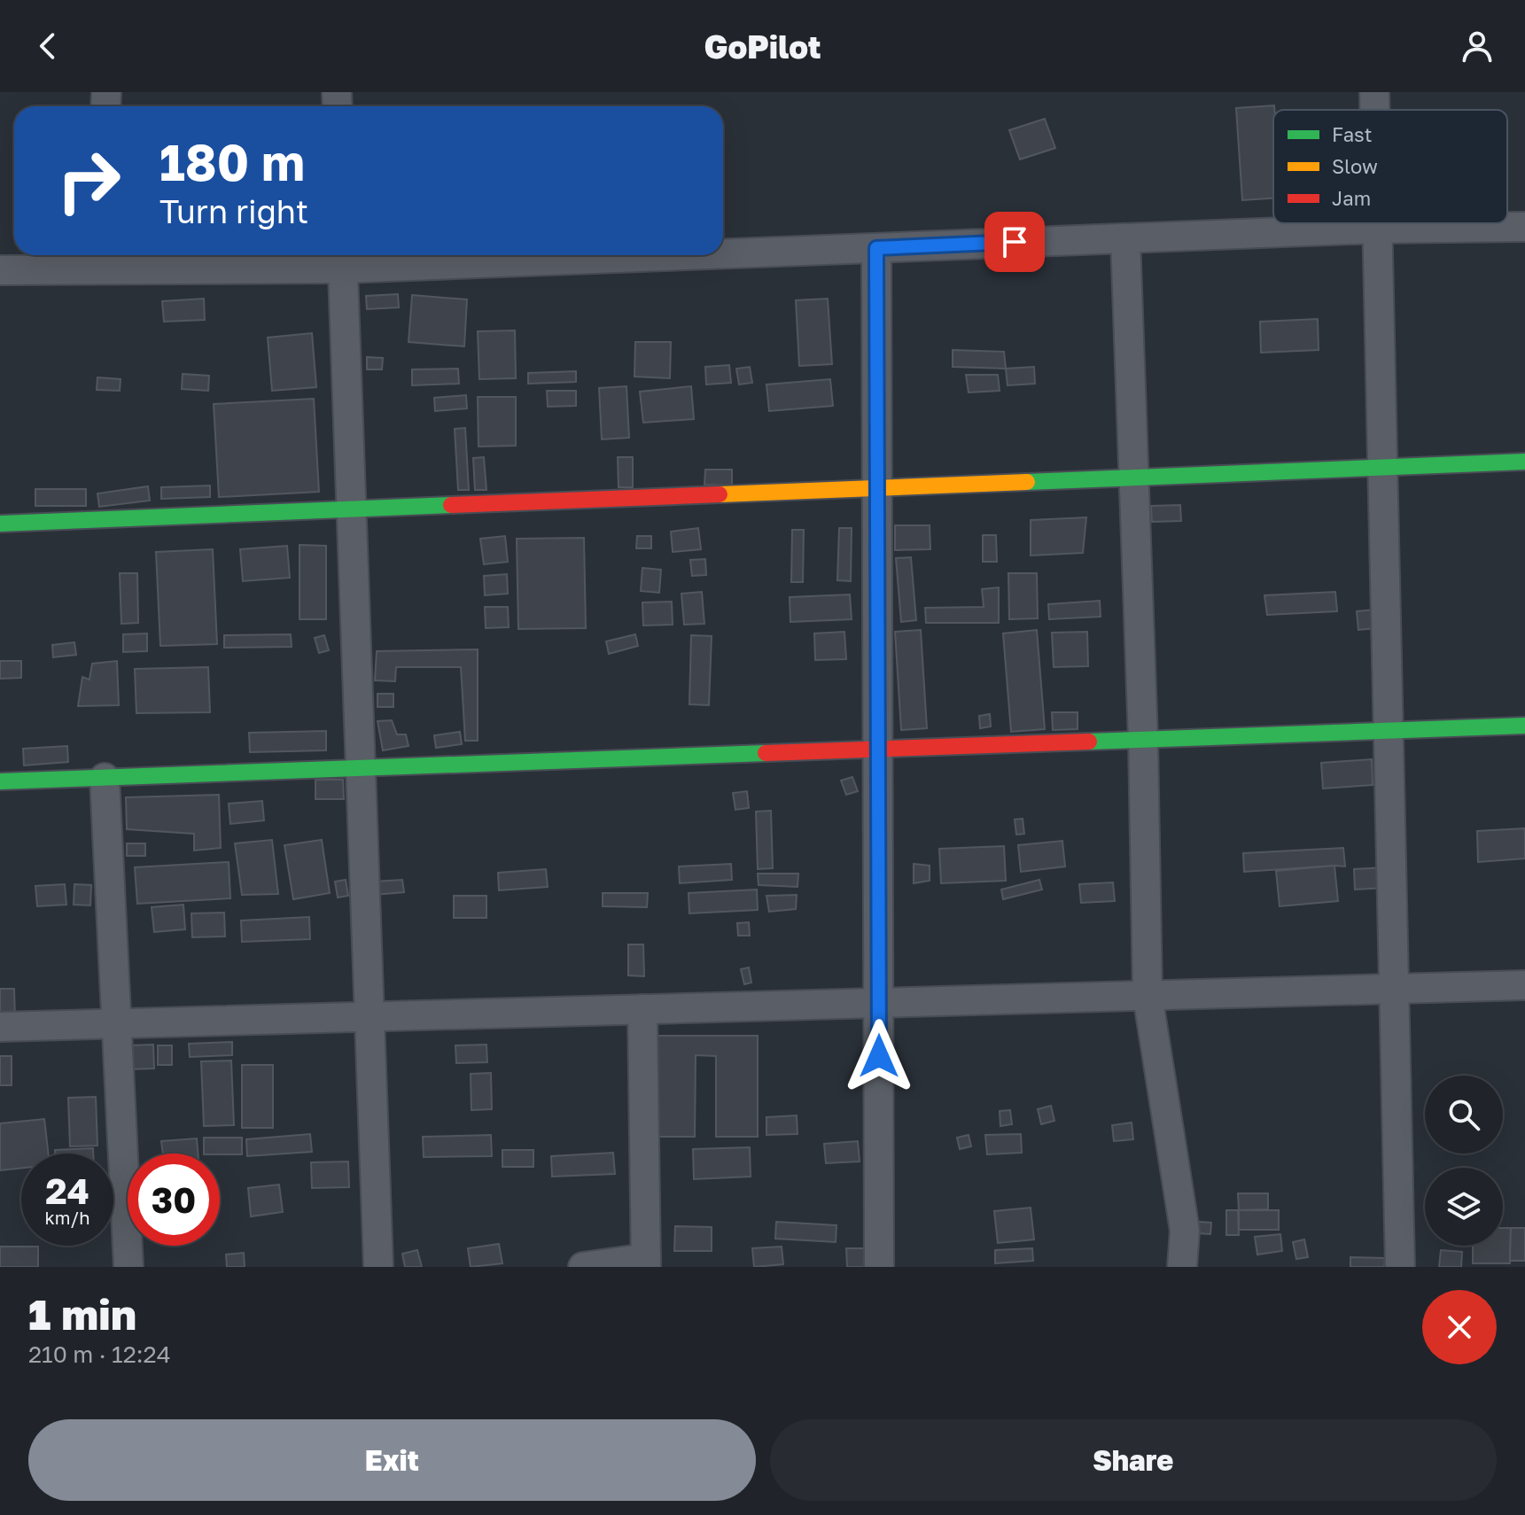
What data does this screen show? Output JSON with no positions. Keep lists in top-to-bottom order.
{
  "legend": ["Fast", "Slow", "Jam"],
  "page": {
    "header": "GoPilot",
    "turn": ["180 m", "Turn right"],
    "speed": "24 km/h",
    "limit": "30",
    "heading": ["1 min", "210 m · 12:24"],
    "buttons": ["Exit", "Share"]
  }
}
